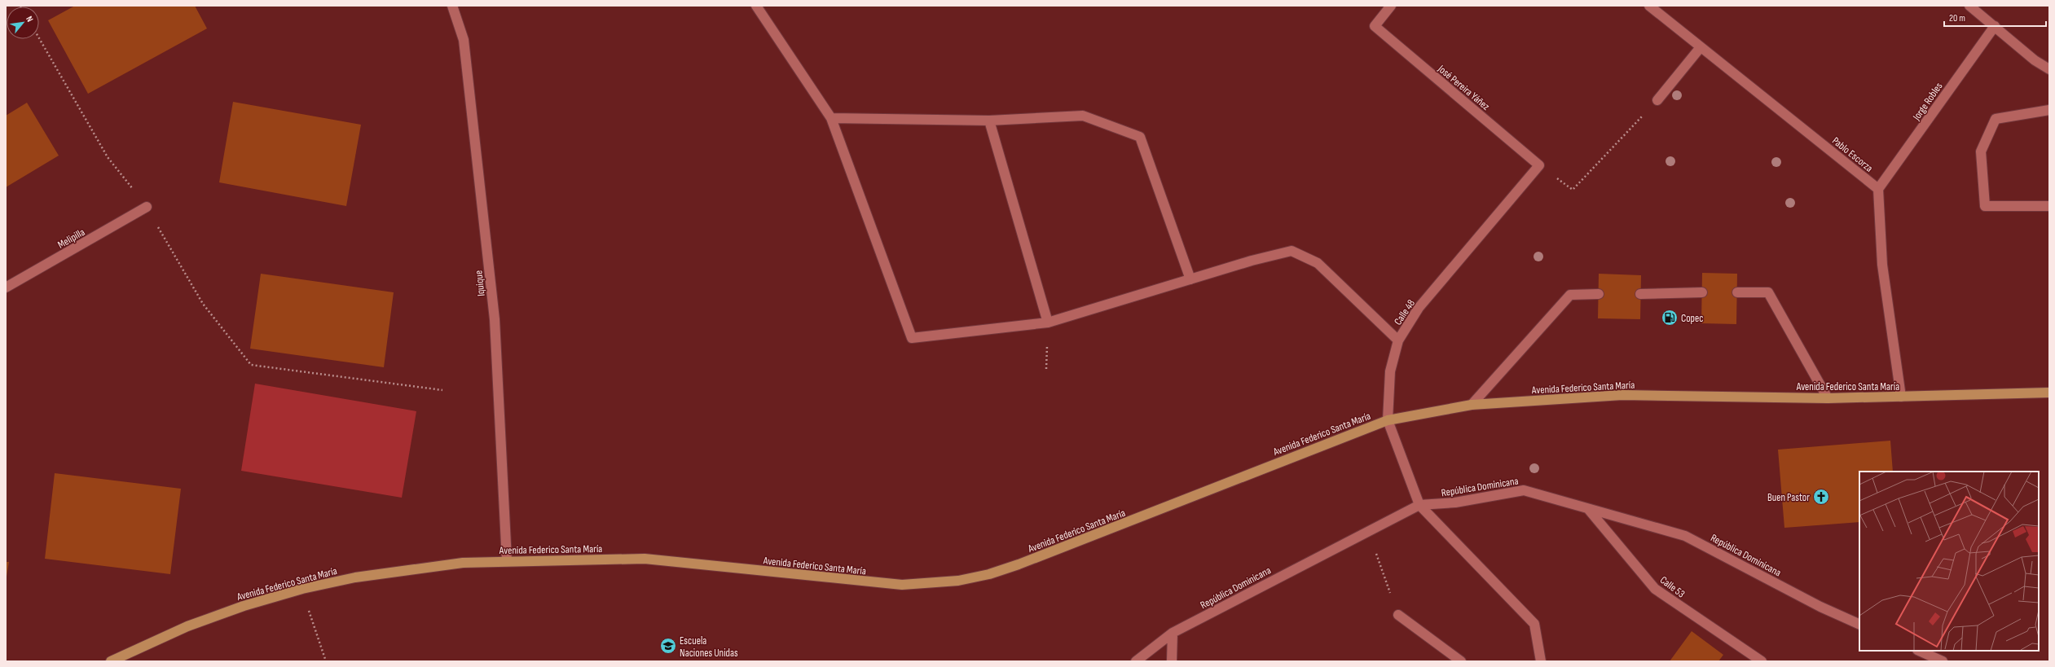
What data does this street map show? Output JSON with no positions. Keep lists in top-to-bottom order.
{
  "streets": {
    "main road": ["Avenida Federico Santa María"],
    "street": [
      "José Pereira Yáñez",
      "Jorge Robles",
      "Pablo Escorza",
      "Melipilla",
      "Iquique",
      "Calle 48",
      "República Dominicana",
      "Calle 53"
    ]
  },
  "crossings": [
    ["José Pereira Yáñez", "Calle 48"],
    ["Jorge Robles", "Pablo Escorza"],
    ["Iquique", "Avenida Federico Santa María"],
    ["Calle 48", "Avenida Federico Santa María"],
    ["Calle 48", "República Dominicana"],
    ["República Dominicana", "Calle 53"]
  ],
  "places": {
    "fuel station": ["Copec"],
    "church": ["Buen Pastor"],
    "school or university": ["Escuela Naciones Unidas"]
  },
  "scale_bar": "20 m",
  "north": "top right"
}
